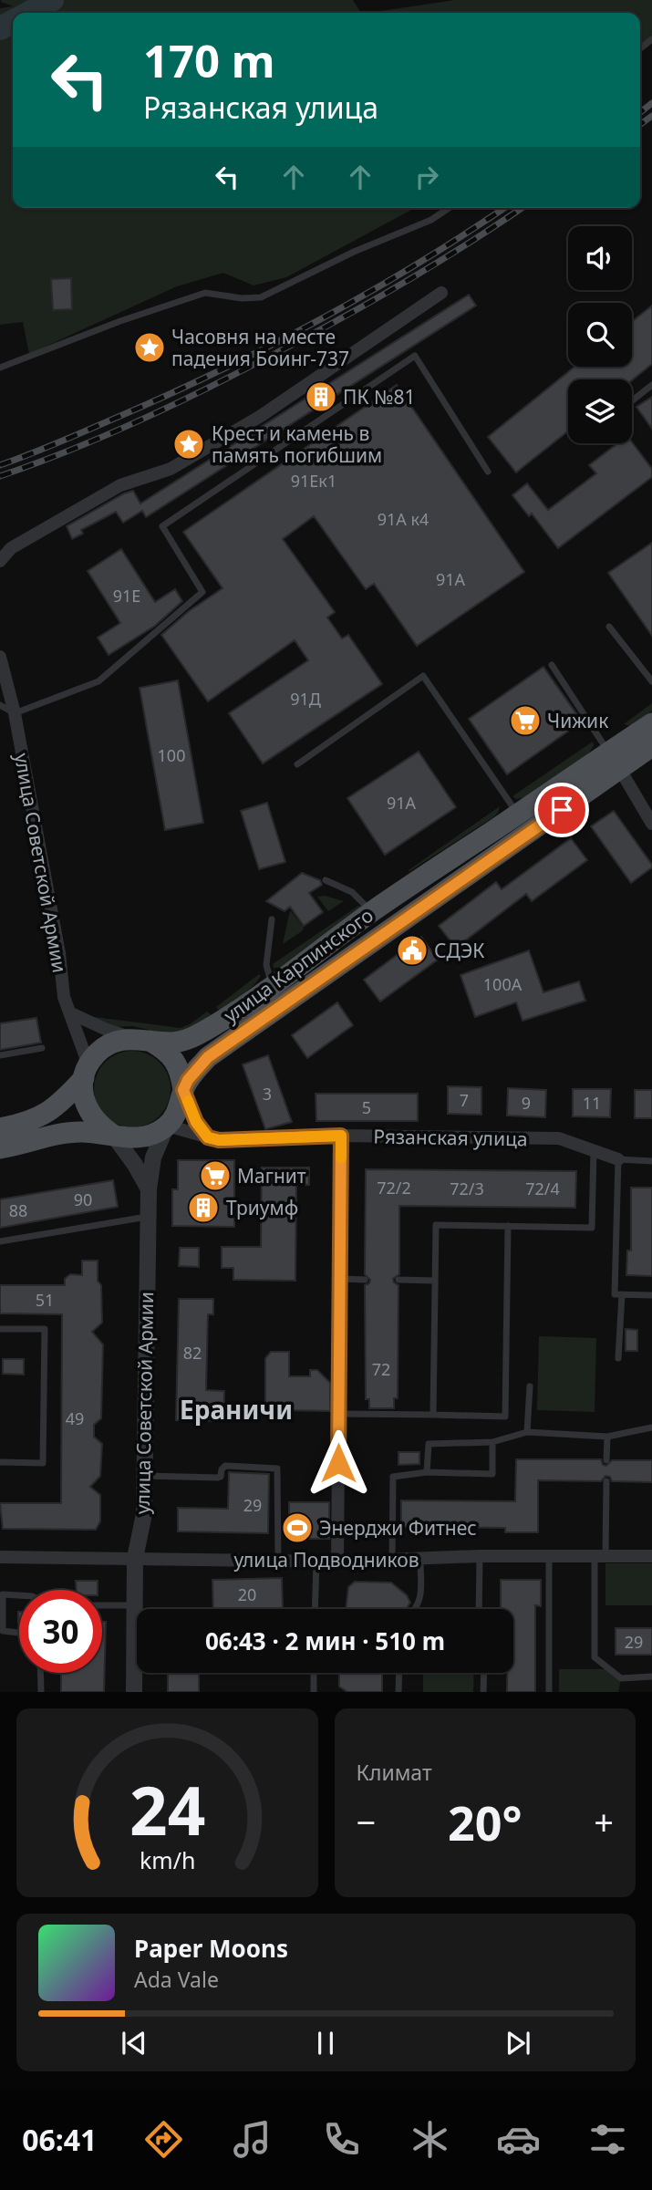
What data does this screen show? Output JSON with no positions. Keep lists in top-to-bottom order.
{
  "streets": {
    "main road": ["улица Карпинского"],
    "street": ["улица Советской Армии", "Рязанская улица", "улица Подводников"]
  },
  "crossings": [
    ["улица Советской Армии", "улица Карпинского"],
    ["улица Советской Армии", "Рязанская улица"],
    ["улица Советской Армии", "улица Подводников"],
    ["улица Карпинского", "Рязанская улица"]
  ],
  "districts": ["Ераничи"],
  "places": {
    "place": ["Часовня на месте падения Боинг-737", "Крест и камень в память погибшим"],
    "building": ["ПК №81", "Триумф"],
    "supermarket": ["Чижик", "Магнит"],
    "public building": ["СДЭК"],
    "sports": ["Энерджи Фитнес"]
  },
  "house_numbers": [
    "91Ек1",
    "91А к4",
    "91А",
    "91Е",
    "91Д",
    "100",
    "91А",
    "100А",
    "3",
    "7",
    "9",
    "11",
    "5",
    "72/2",
    "72/3",
    "72/4",
    "90",
    "88",
    "51",
    "82",
    "72",
    "49",
    "29",
    "20",
    "29"
  ],
  "page": {
    "turn": ["170 m", "Рязанская улица"],
    "limit": "30",
    "trip": "06:43 · 2 мин · 510 m",
    "tile": "Климат",
    "heat": ["−", "20°", "+"],
    "song": ["Paper Moons", "Ada Vale"],
    "tabs": "06:41",
    "gauge": ["24", "km/h"]
  }
}
